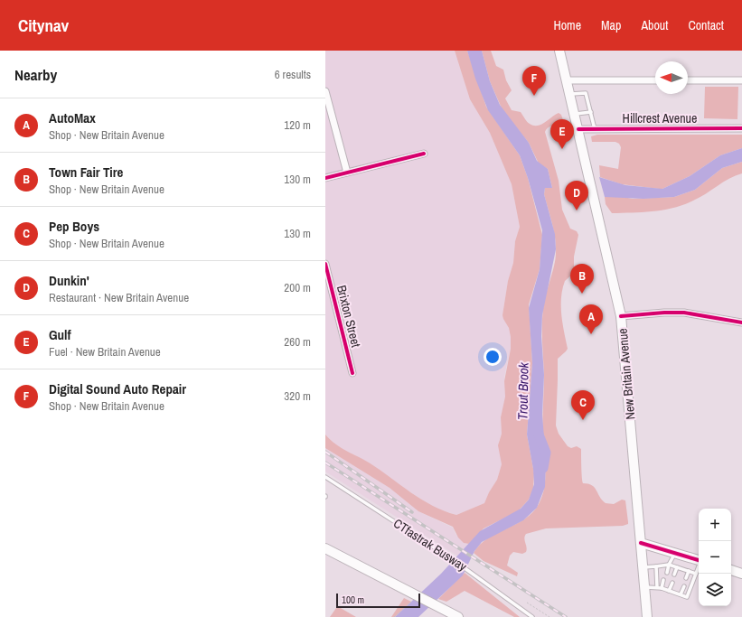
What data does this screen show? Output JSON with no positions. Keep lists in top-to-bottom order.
{
  "streets": {
    "main road": ["New Britain Avenue"],
    "street": ["Hillcrest Avenue", "Brixton Street"],
    "lane": ["CTfastrak Busway"]
  },
  "crossings": [
    ["Hillcrest Avenue", "New Britain Avenue"]
  ],
  "water": ["Trout Brook"],
  "scale_bar": "100 m",
  "north": "left",
  "page": {
    "header": "Citynav",
    "nav": [
      "Home",
      "Map",
      "About",
      "Contact"
    ],
    "heading": ["Nearby", "6 results"],
    "pins": [
      "F",
      "E",
      "D",
      "B",
      "A",
      "C"
    ],
    "list": [
      {
        "mark": "A",
        "name": "AutoMax",
        "note": "Shop · New Britain Avenue",
        "value": "120 m"
      },
      {
        "mark": "B",
        "name": "Town Fair Tire",
        "note": "Shop · New Britain Avenue",
        "value": "130 m"
      },
      {
        "mark": "C",
        "name": "Pep Boys",
        "note": "Shop · New Britain Avenue",
        "value": "130 m"
      },
      {
        "mark": "D",
        "name": "Dunkin'",
        "note": "Restaurant · New Britain Avenue",
        "value": "200 m"
      },
      {
        "mark": "E",
        "name": "Gulf",
        "note": "Fuel · New Britain Avenue",
        "value": "260 m"
      },
      {
        "mark": "F",
        "name": "Digital Sound Auto Repair",
        "note": "Shop · New Britain Avenue",
        "value": "320 m"
      }
    ],
    "map_buttons": ["+", "−"],
    "scale": "100 m"
  }
}
